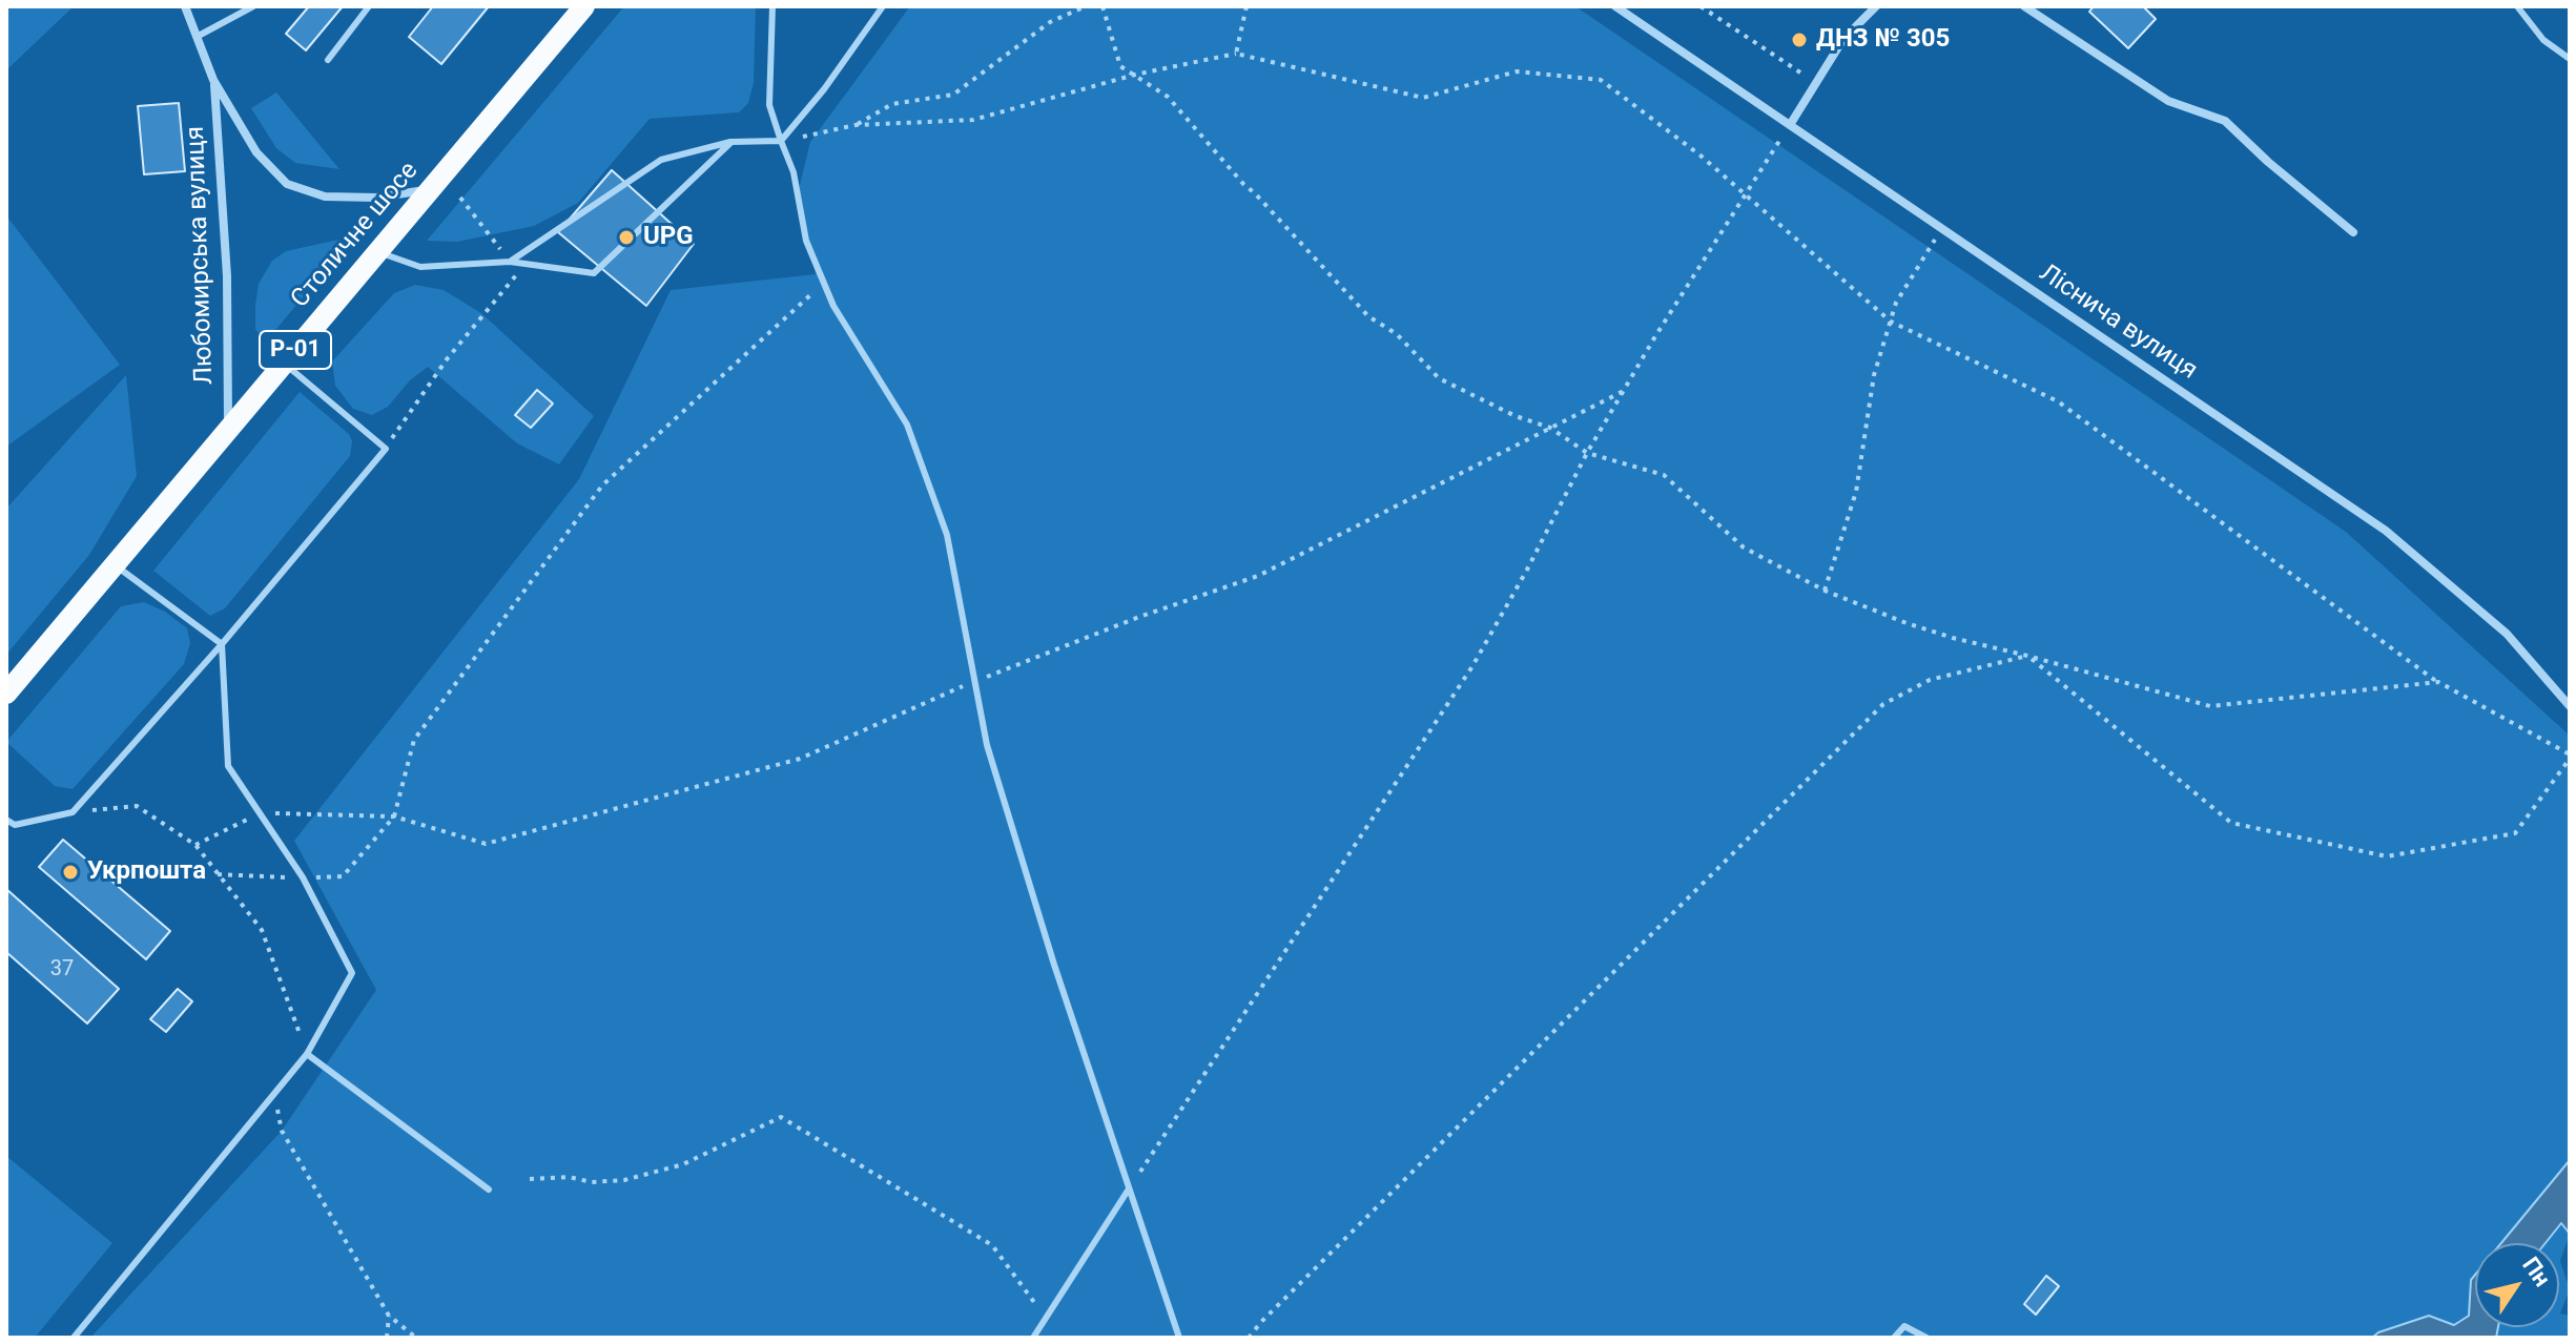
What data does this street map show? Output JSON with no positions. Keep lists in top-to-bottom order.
{
  "streets": {
    "main road": ["Столичне шосе", "Р-01"],
    "street": ["Любомирська вулиця", "Ліснича вулиця"]
  },
  "crossings": [
    ["Столичне шосе", "Любомирська вулиця"]
  ],
  "places": ["ДНЗ № 305", "UPG", "Укрпошта"],
  "house_numbers": ["37"],
  "north": "top right"
}
